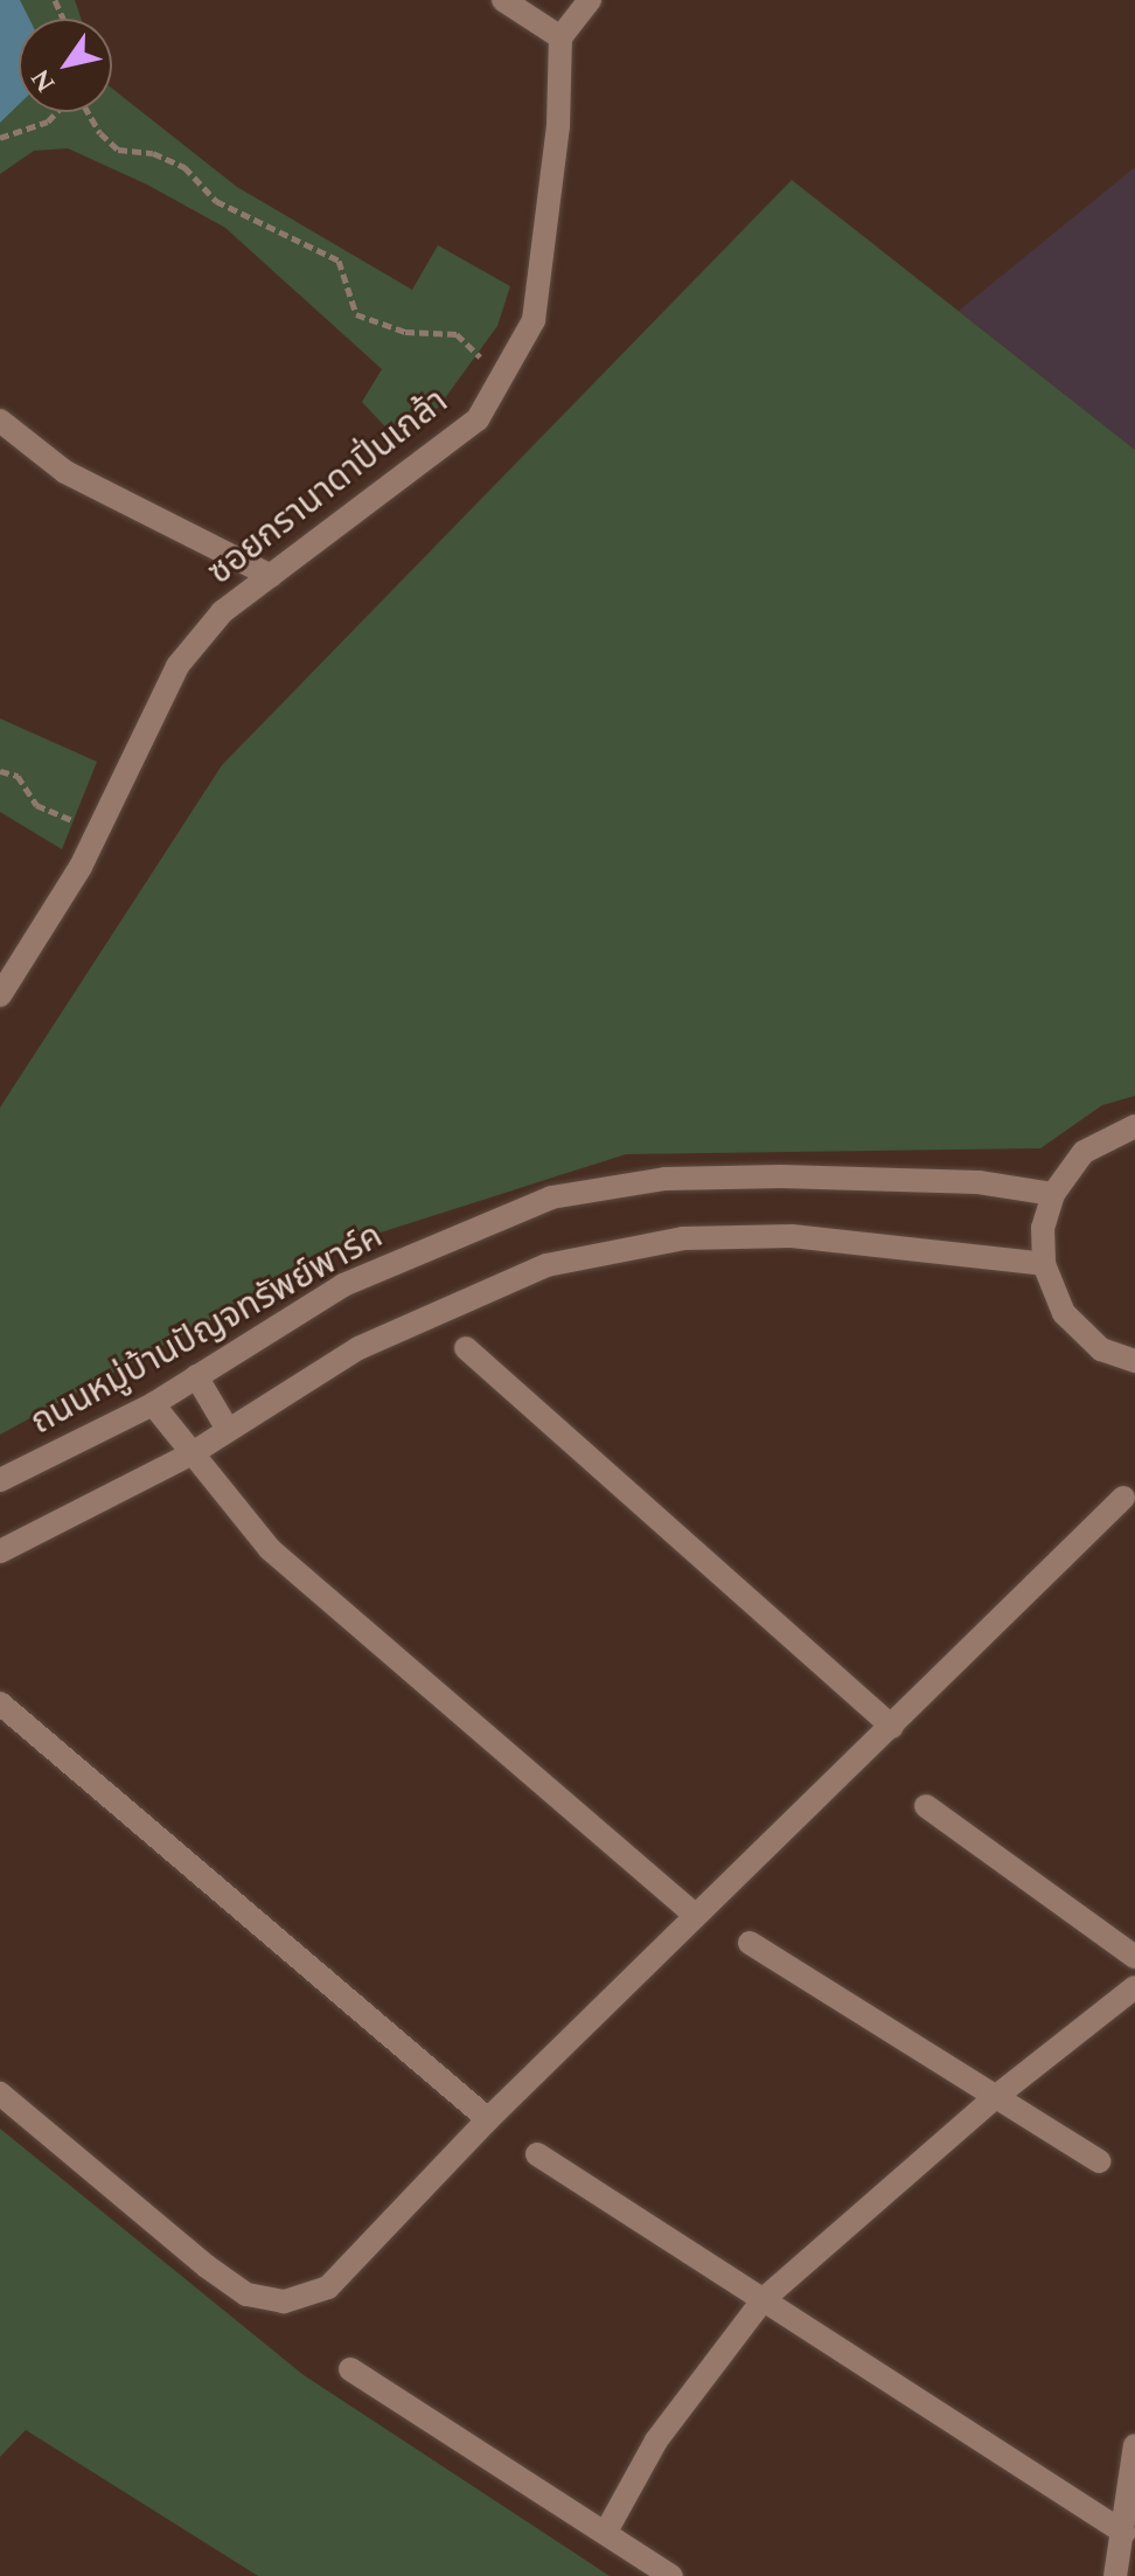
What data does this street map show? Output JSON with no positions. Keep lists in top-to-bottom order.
{
  "streets": {
    "street": ["ซอยกรานาดาปิ่นเกล้า", "ถนนหมู่บ้านปัญจทรัพย์พาร์ค"]
  },
  "north": "bottom left"
}
